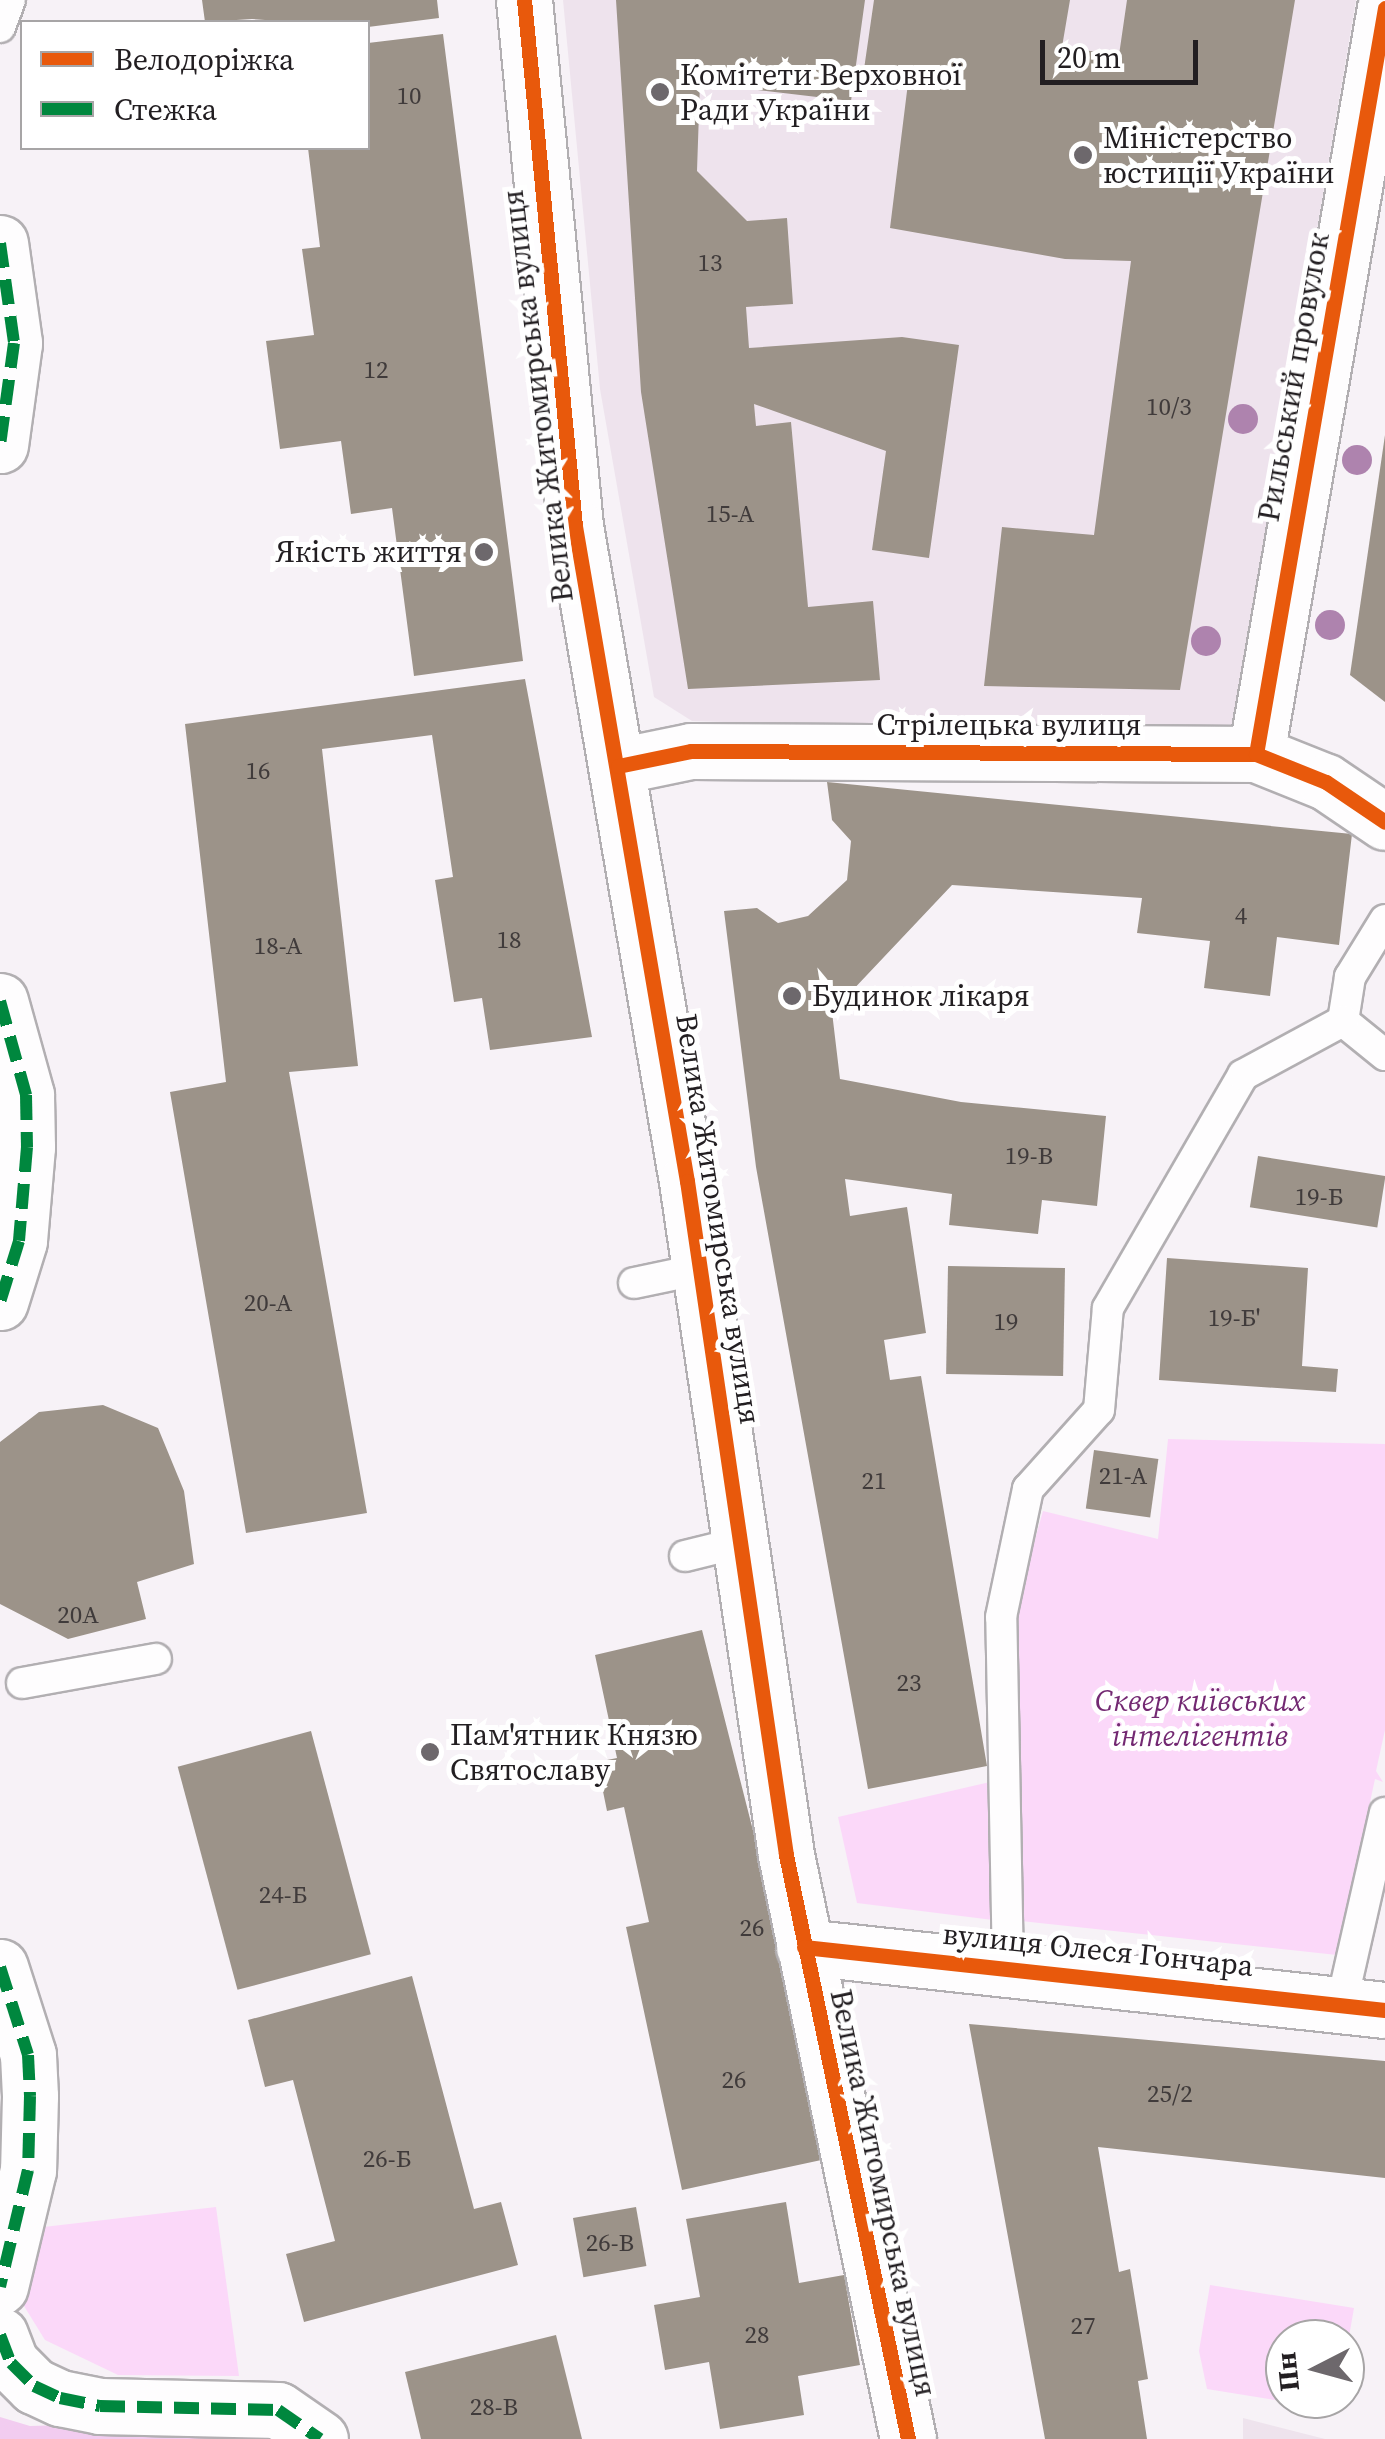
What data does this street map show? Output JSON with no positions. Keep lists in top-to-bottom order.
{
  "streets": {
    "street": [
      "Рильський провулок",
      "Велика Житомирська вулиця",
      "Стрілецька вулиця",
      "вулиця Олеся Гончара"
    ]
  },
  "crossings": [
    ["Рильський провулок", "Стрілецька вулиця"],
    ["Велика Житомирська вулиця", "Стрілецька вулиця"],
    ["Велика Житомирська вулиця", "вулиця Олеся Гончара"]
  ],
  "parks": ["Сквер київських інтелігентів"],
  "places": [
    "Комітети Верховної Ради України",
    "Міністерство юстиції України",
    "Якість життя",
    "Будинок лікаря",
    "Пам'ятник Князю Святославу"
  ],
  "house_numbers": [
    "10",
    "13",
    "12",
    "10/3",
    "15-А",
    "16",
    "4",
    "18",
    "18-А",
    "19-В",
    "19-Б",
    "20-А",
    "19-Б'",
    "19",
    "21-А",
    "21",
    "20А",
    "23",
    "24-Б",
    "26",
    "26",
    "25/2",
    "26-Б",
    "26-В",
    "27",
    "28",
    "28-В"
  ],
  "legend": ["Велодоріжка", "Стежка"],
  "scale_bar": "20 m",
  "north": "left"
}
